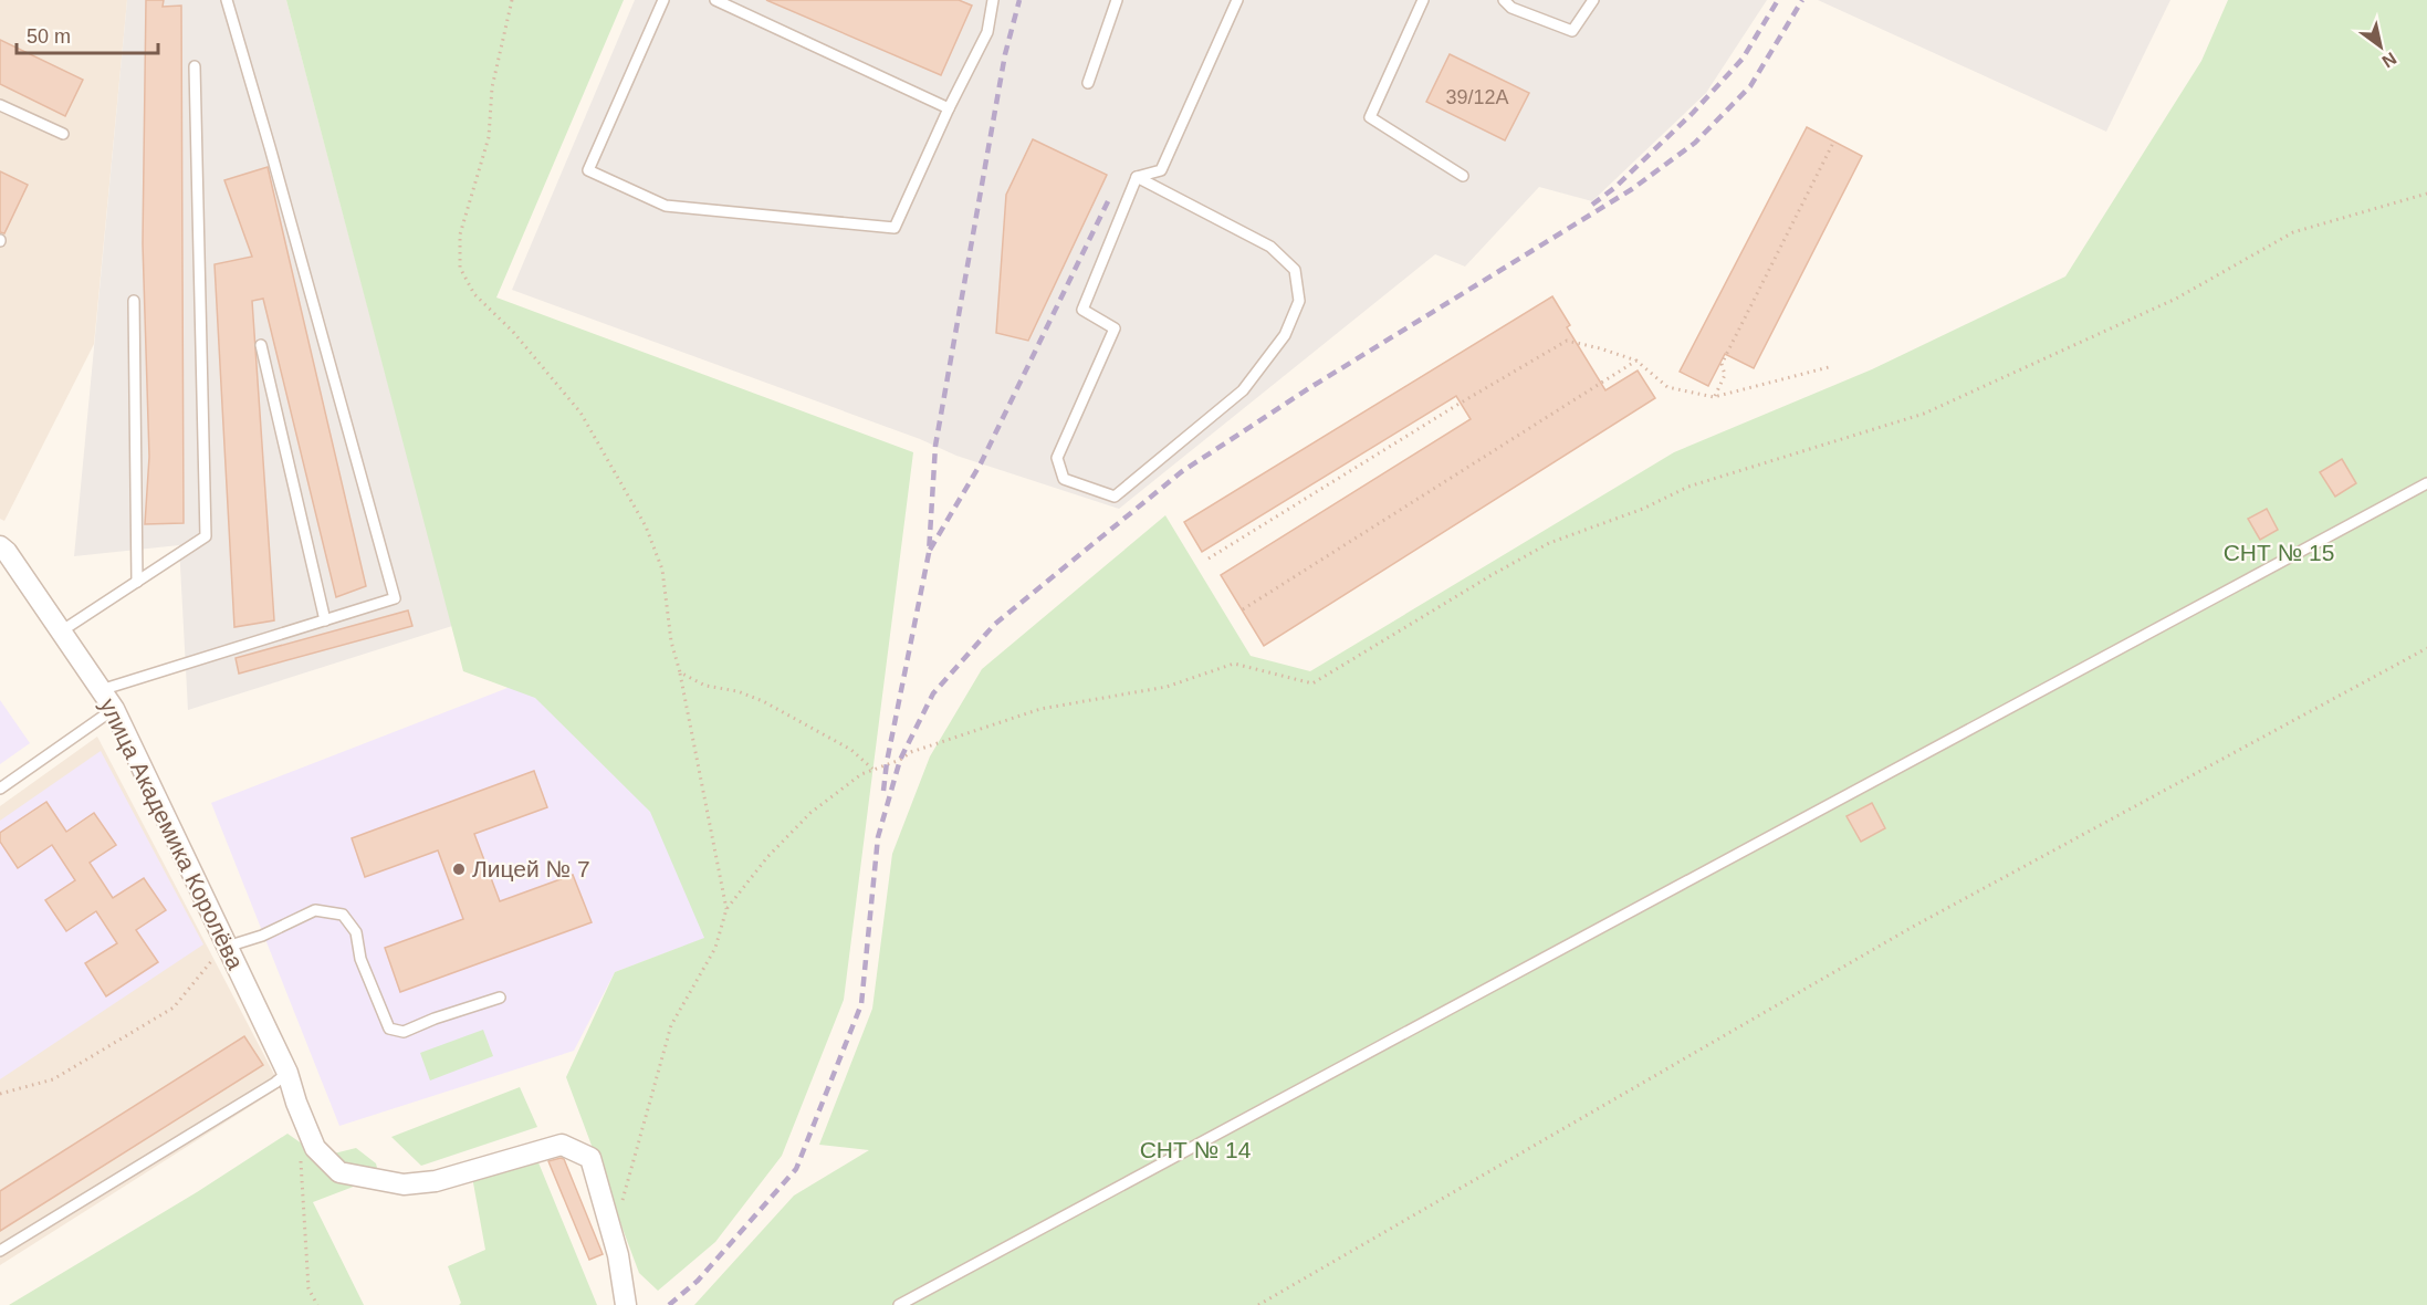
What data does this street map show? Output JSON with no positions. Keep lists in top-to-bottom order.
{
  "streets": {
    "street": ["улица Академика Королёва"]
  },
  "parks": ["СНТ № 15", "СНТ № 14"],
  "places": ["Лицей № 7"],
  "house_numbers": ["39/12А"],
  "scale_bar": "50 m",
  "north": "bottom right"
}
